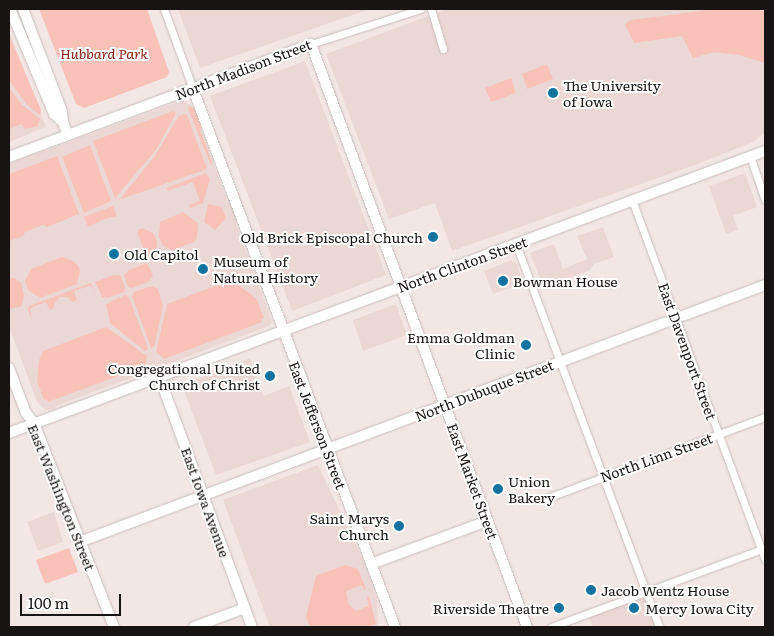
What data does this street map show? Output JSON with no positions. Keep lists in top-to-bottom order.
{
  "streets": {
    "street": [
      "North Madison Street",
      "North Clinton Street",
      "East Davenport Street",
      "North Dubuque Street",
      "East Jefferson Street",
      "North Linn Street",
      "East Market Street",
      "East Washington Street",
      "East Iowa Avenue"
    ]
  },
  "crossings": [
    ["North Madison Street", "East Jefferson Street"],
    ["North Madison Street", "East Market Street"],
    ["North Clinton Street", "East Davenport Street"],
    ["North Clinton Street", "East Jefferson Street"],
    ["North Clinton Street", "East Market Street"],
    ["North Clinton Street", "East Washington Street"],
    ["North Clinton Street", "East Iowa Avenue"],
    ["East Davenport Street", "North Dubuque Street"],
    ["East Davenport Street", "North Linn Street"],
    ["North Dubuque Street", "East Jefferson Street"],
    ["North Dubuque Street", "East Market Street"],
    ["North Dubuque Street", "East Washington Street"],
    ["North Dubuque Street", "East Iowa Avenue"]
  ],
  "parks": ["Hubbard Park"],
  "places": [
    "The University of Iowa",
    "Old Brick Episcopal Church",
    "Old Capitol",
    "Museum of Natural History",
    "Bowman House",
    "Emma Goldman Clinic",
    "Congregational United Church of Christ",
    "Union Bakery",
    "Saint Marys Church",
    "Jacob Wentz House",
    "Riverside Theatre",
    "Mercy Iowa City"
  ],
  "scale_bar": "100 m"
}
